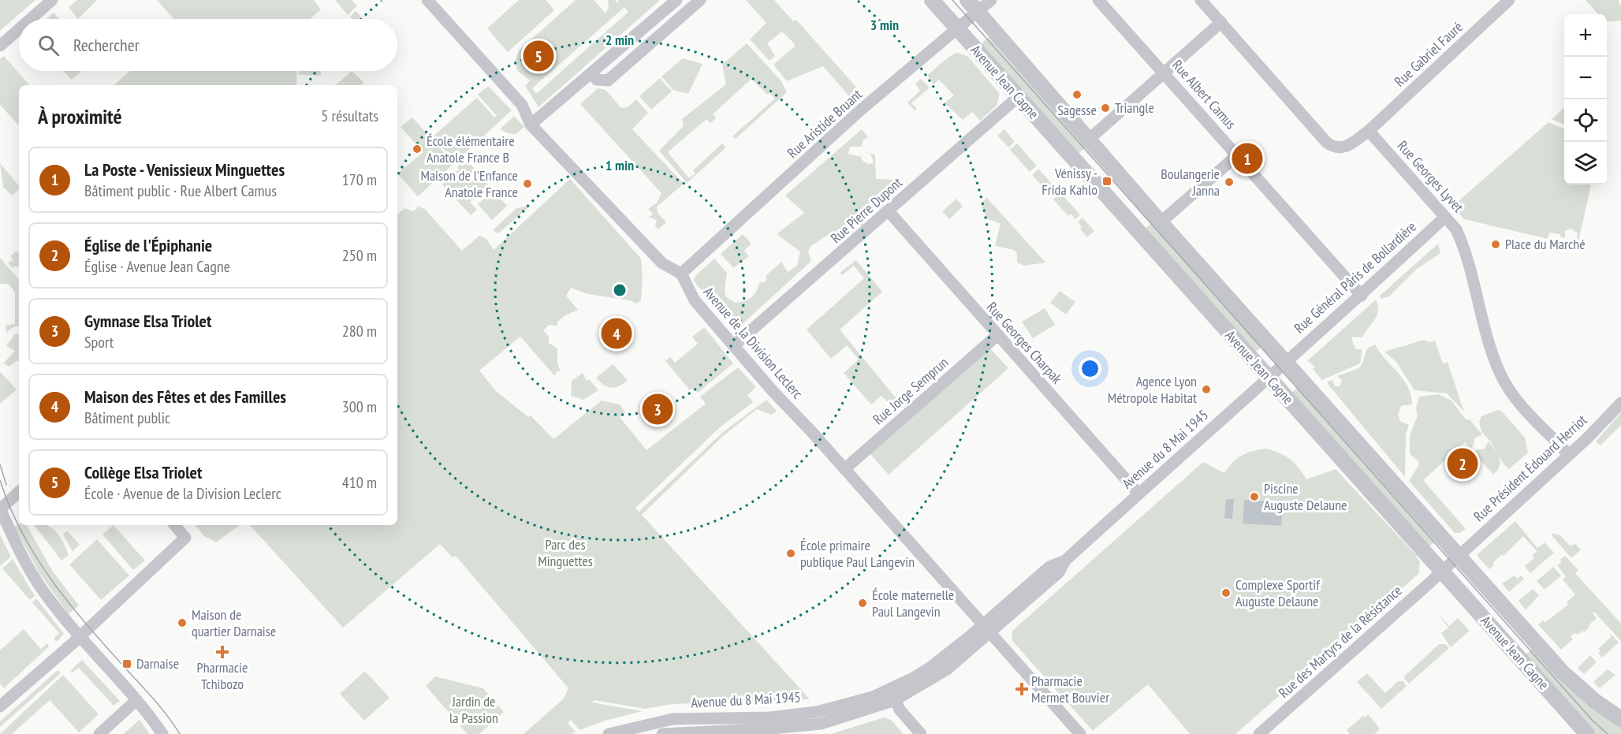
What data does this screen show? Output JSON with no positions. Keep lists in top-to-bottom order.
{
  "streets": {
    "street": [
      "Rue Gabriel Fauré",
      "Avenue Jean Cagne",
      "Rue Albert Camus",
      "Rue Aristide Bruant",
      "Rue Georges Lyvet",
      "Rue Pierre Dupont",
      "Rue Général Pâris de Bollardière",
      "Avenue de la Division Leclerc",
      "Rue Georges Charpak",
      "Rue Jorge Semprun",
      "Avenue du 8 Mai 1945",
      "Rue Président Édouard Herriot",
      "Rue des Martyrs de la Résistance"
    ]
  },
  "crossings": [
    ["Rue Gabriel Fauré", "Rue Georges Lyvet"],
    ["Avenue Jean Cagne", "Rue Aristide Bruant"],
    ["Avenue Jean Cagne", "Rue Pierre Dupont"],
    ["Avenue Jean Cagne", "Rue Général Pâris de Bollardière"],
    ["Avenue Jean Cagne", "Avenue du 8 Mai 1945"],
    ["Avenue Jean Cagne", "Rue Président Édouard Herriot"],
    ["Avenue Jean Cagne", "Rue des Martyrs de la Résistance"],
    ["Rue Albert Camus", "Rue Général Pâris de Bollardière"],
    ["Rue Aristide Bruant", "Avenue de la Division Leclerc"],
    ["Rue Georges Lyvet", "Rue Général Pâris de Bollardière"],
    ["Rue Georges Lyvet", "Rue Président Édouard Herriot"],
    ["Rue Pierre Dupont", "Avenue de la Division Leclerc"],
    ["Rue Pierre Dupont", "Rue Georges Charpak"],
    ["Rue Général Pâris de Bollardière", "Avenue du 8 Mai 1945"],
    ["Avenue de la Division Leclerc", "Rue Jorge Semprun"],
    ["Avenue de la Division Leclerc", "Avenue du 8 Mai 1945"],
    ["Rue Georges Charpak", "Rue Jorge Semprun"],
    ["Rue Georges Charpak", "Avenue du 8 Mai 1945"],
    ["Rue Président Édouard Herriot", "Rue des Martyrs de la Résistance"]
  ],
  "parks": ["Parc des Minguettes", "Jardin de la Passion"],
  "places": {
    "other": [
      "Sagesse",
      "Triangle",
      "École élémentaire Anatole France B",
      "Boulangerie Janna",
      "Maison de l'Enfance Anatole France",
      "Place du Marché",
      "Agence Lyon Métropole Habitat",
      "Piscine Auguste Delaune",
      "École primaire publique Paul Langevin",
      "Complexe Sportif Auguste Delaune",
      "École maternelle Paul Langevin",
      "Maison de quartier Darnaise"
    ],
    "transit": ["Vénissy - Frida Kahlo", "Darnaise"],
    "health": ["Pharmacie Tchibozo", "Pharmacie Mermet Bouvier"]
  },
  "page": {
    "map_buttons": ["+", "−"],
    "search": "Rechercher",
    "pins": [
      "5",
      "1",
      "4",
      "3",
      "2"
    ],
    "heading": ["À proximité", "5 résultats"],
    "list": [
      {
        "mark": "1",
        "name": "La Poste - Venissieux Minguettes",
        "note": "Bâtiment public · Rue Albert Camus",
        "value": "170 m"
      },
      {
        "mark": "2",
        "name": "Église de l'Épiphanie",
        "note": "Église · Avenue Jean Cagne",
        "value": "250 m"
      },
      {
        "mark": "3",
        "name": "Gymnase Elsa Triolet",
        "note": "Sport",
        "value": "280 m"
      },
      {
        "mark": "4",
        "name": "Maison des Fêtes et des Familles",
        "note": "Bâtiment public",
        "value": "300 m"
      },
      {
        "mark": "5",
        "name": "Collège Elsa Triolet",
        "note": "École · Avenue de la Division Leclerc",
        "value": "410 m"
      }
    ]
  },
  "rings": ["3 min", "2 min", "1 min"]
}
